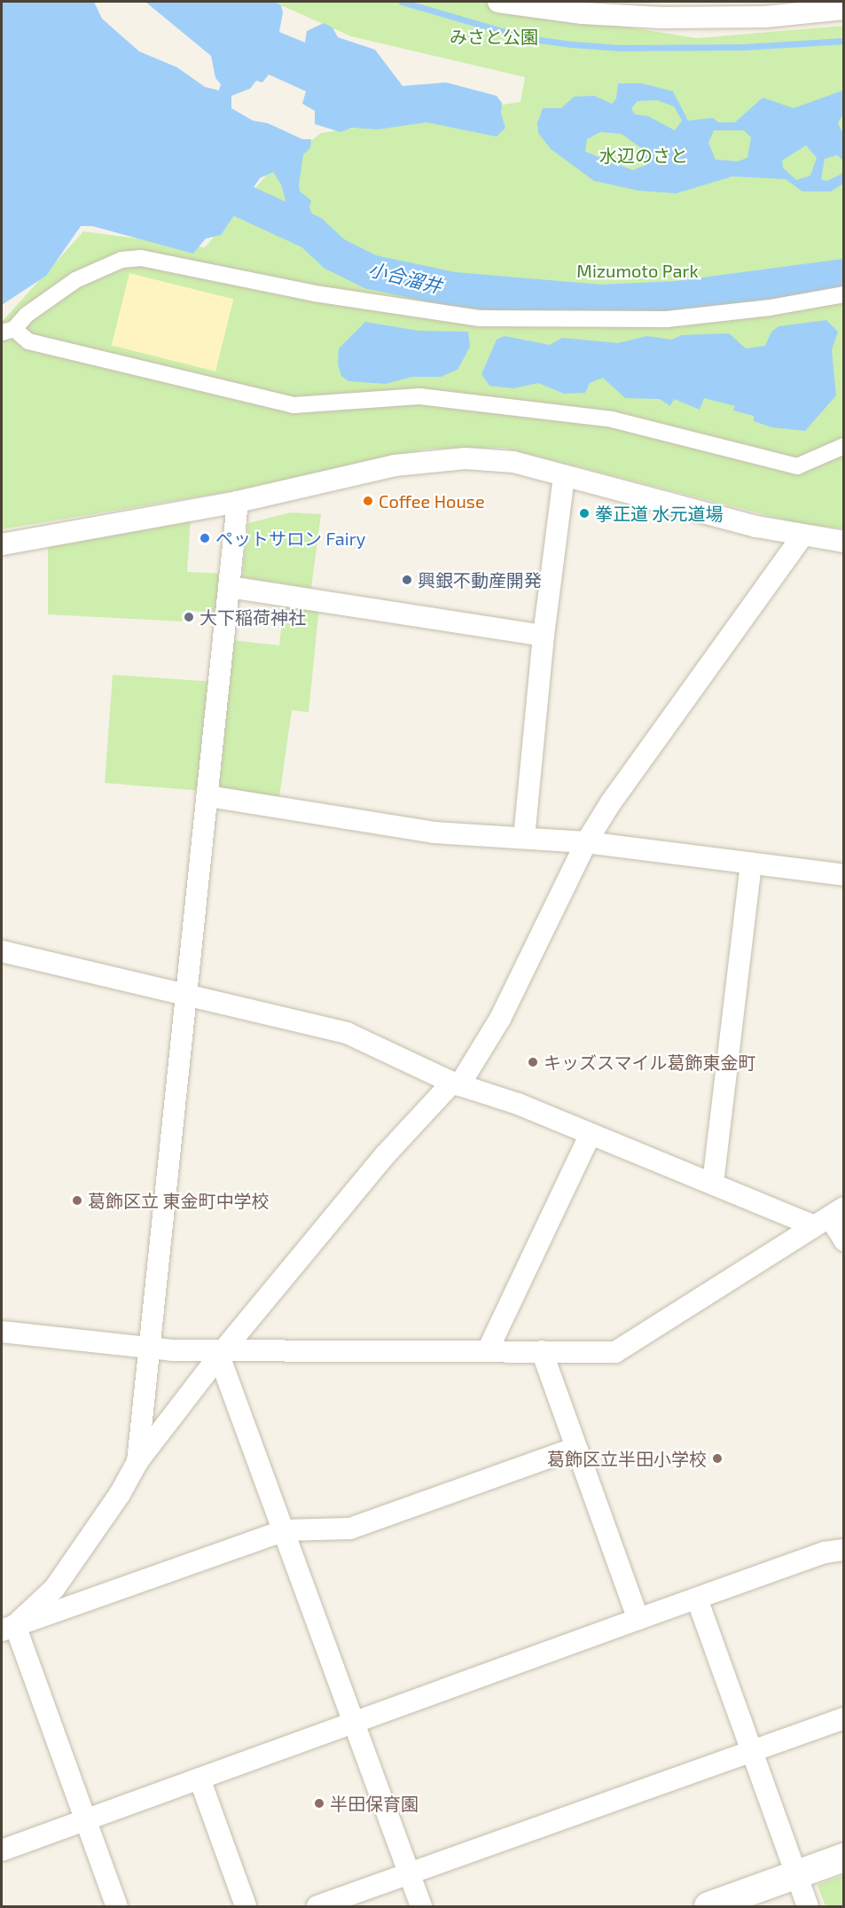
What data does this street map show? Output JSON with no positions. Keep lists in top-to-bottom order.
{
  "water": ["小合溜井"],
  "parks": ["みさと公園", "水辺のさと", "Mizumoto Park"],
  "places": [
    "Coffee House",
    "拳正道 水元道場",
    "ペットサロン Fairy",
    "興銀不動産開発",
    "大下稲荷神社",
    "キッズスマイル葛飾東金町",
    "葛飾区立 東金町中学校",
    "葛飾区立半田小学校",
    "半田保育園"
  ]
}
